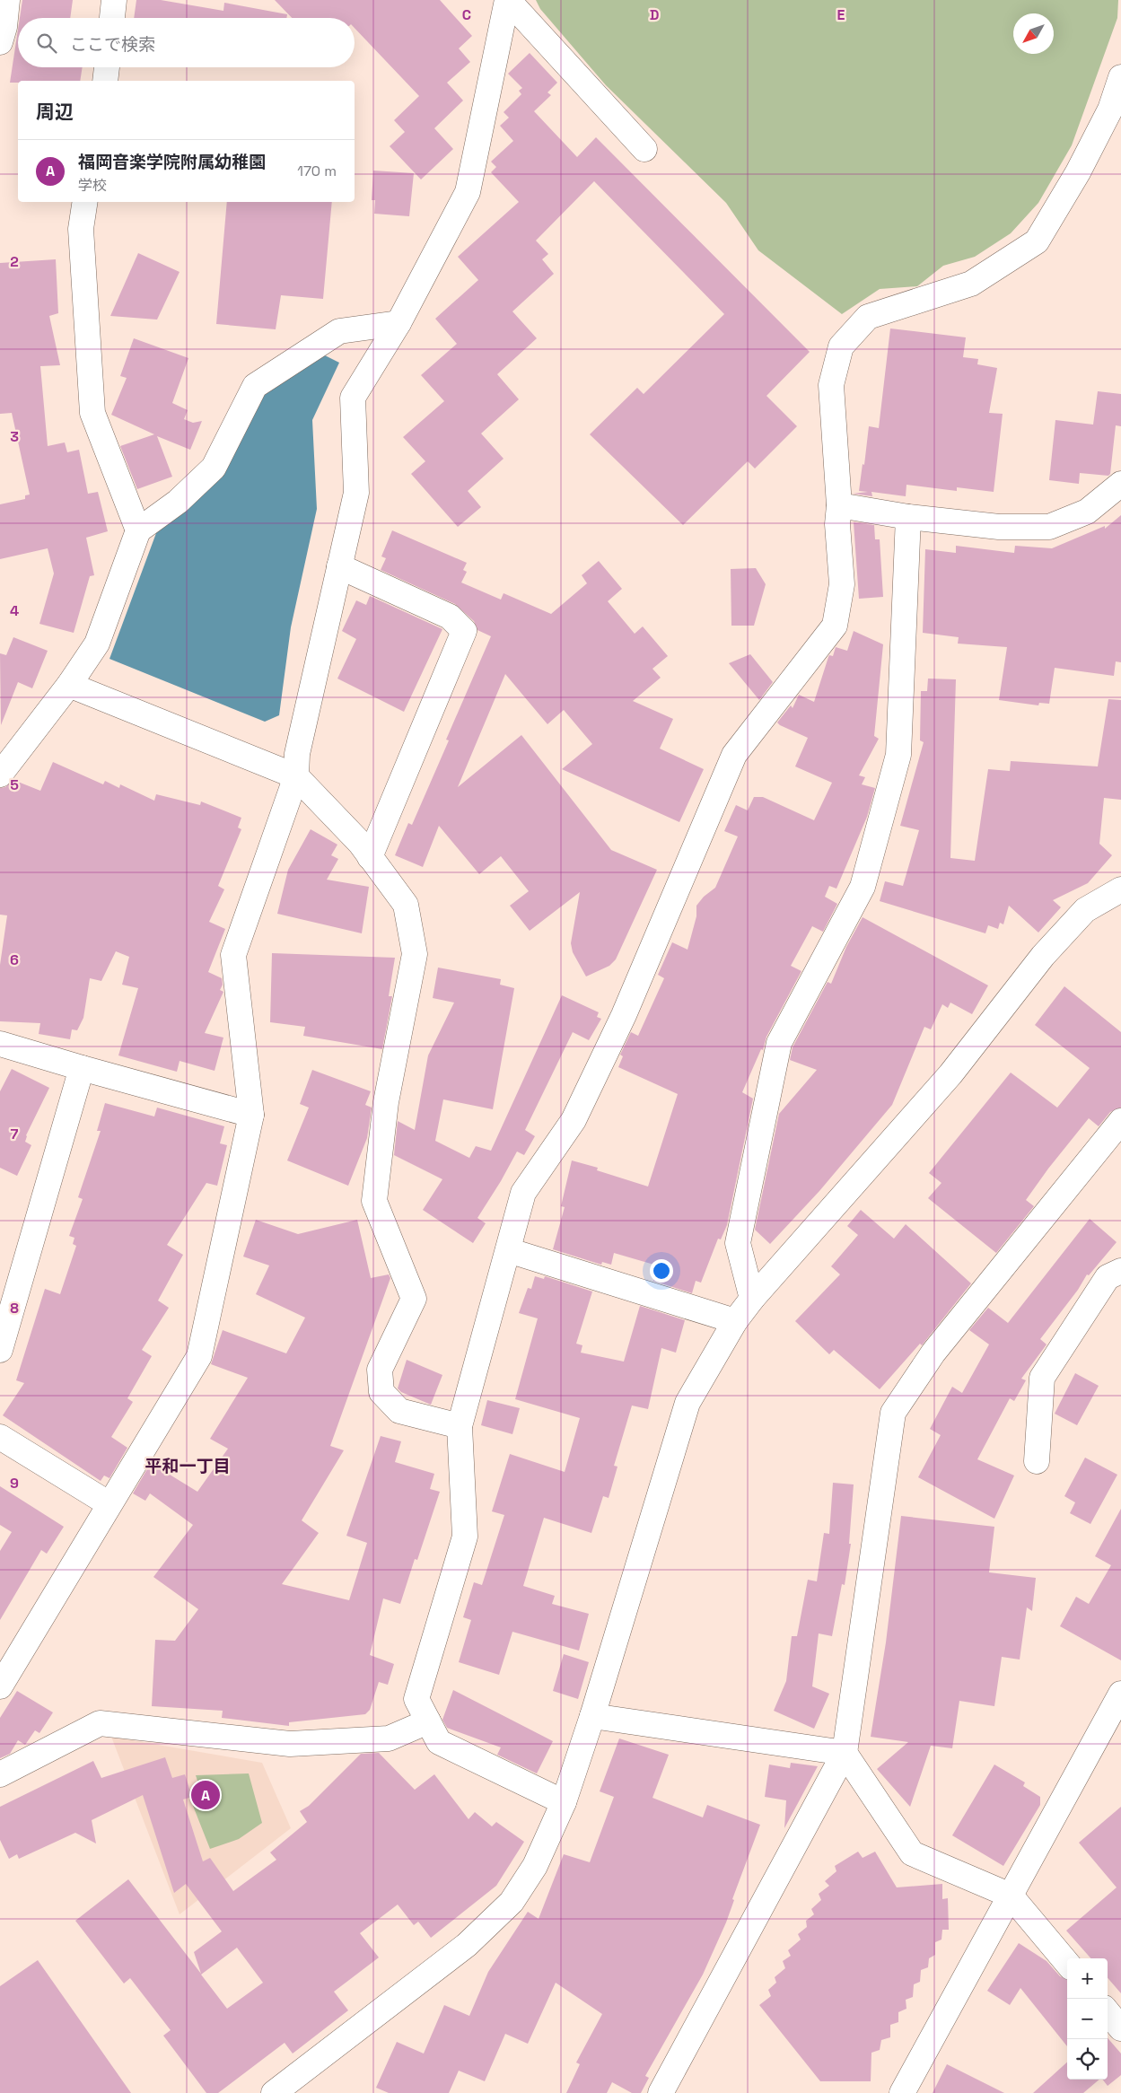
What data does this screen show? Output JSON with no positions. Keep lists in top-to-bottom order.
{
  "districts": ["平和一丁目"],
  "north": "bottom left",
  "page": {
    "search": "ここで検索",
    "heading": "周辺",
    "list": [
      {
        "mark": "A",
        "name": "福岡音楽学院附属幼稚園",
        "note": "学校",
        "value": "170 m"
      }
    ],
    "pins": "A",
    "map_buttons": ["+", "−"]
  },
  "grid": {
    "columns": ["C", "D", "E"],
    "rows": [
      "2",
      "3",
      "4",
      "5",
      "6",
      "7",
      "8",
      "9"
    ]
  }
}
